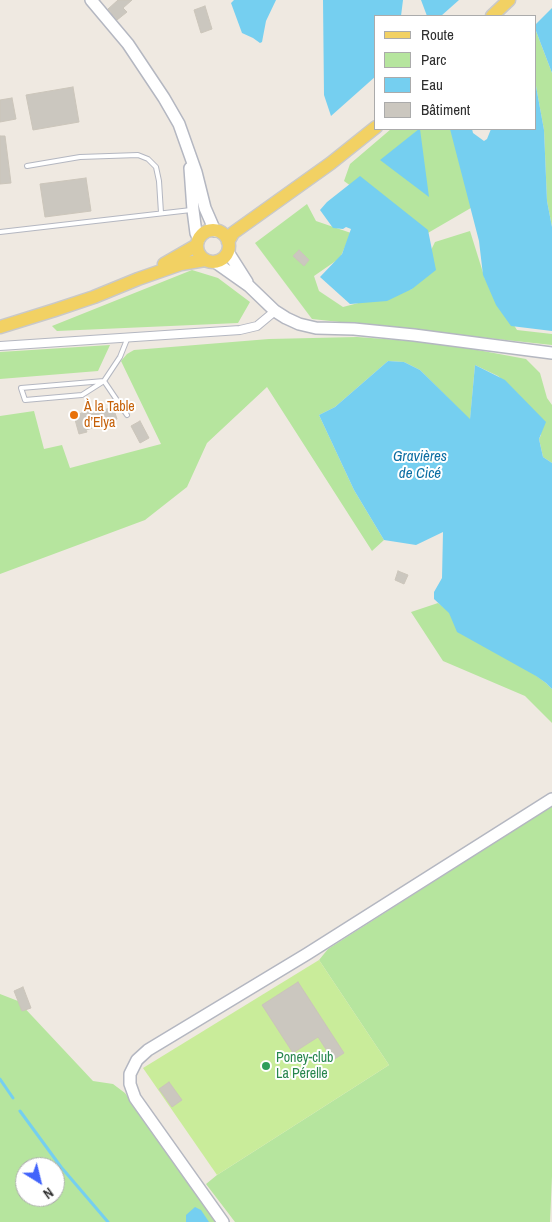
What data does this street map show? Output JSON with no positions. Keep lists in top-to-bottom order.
{
  "water": ["Gravières de Cicé"],
  "places": ["À la Table d’Elya", "Poney-club La Pérelle"],
  "legend": [
    "Route",
    "Parc",
    "Eau",
    "Bâtiment"
  ],
  "north": "bottom right"
}
